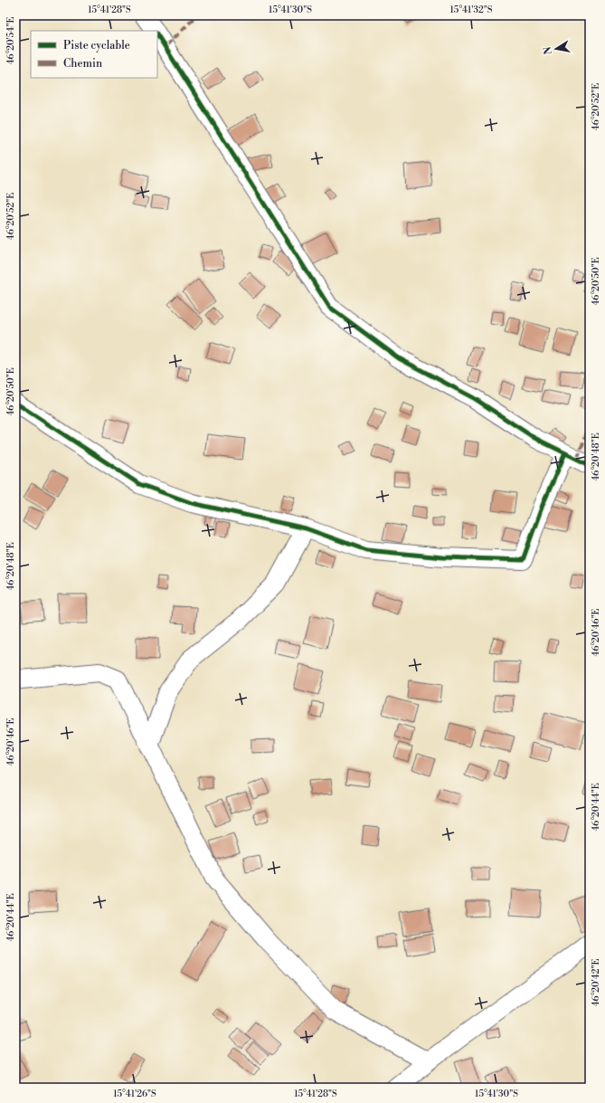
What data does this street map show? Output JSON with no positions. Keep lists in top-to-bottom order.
{
  "legend": ["Piste cyclable", "Chemin"],
  "north": "left",
  "coordinates": [
    "15°41'28\"S",
    "15°41'30\"S",
    "15°41'32\"S",
    "46°20'54\"E",
    "46°20'52\"E",
    "46°20'50\"E",
    "46°20'48\"E",
    "46°20'46\"E",
    "46°20'44\"E",
    "46°20'42\"E",
    "15°41'26\"S"
  ]
}
